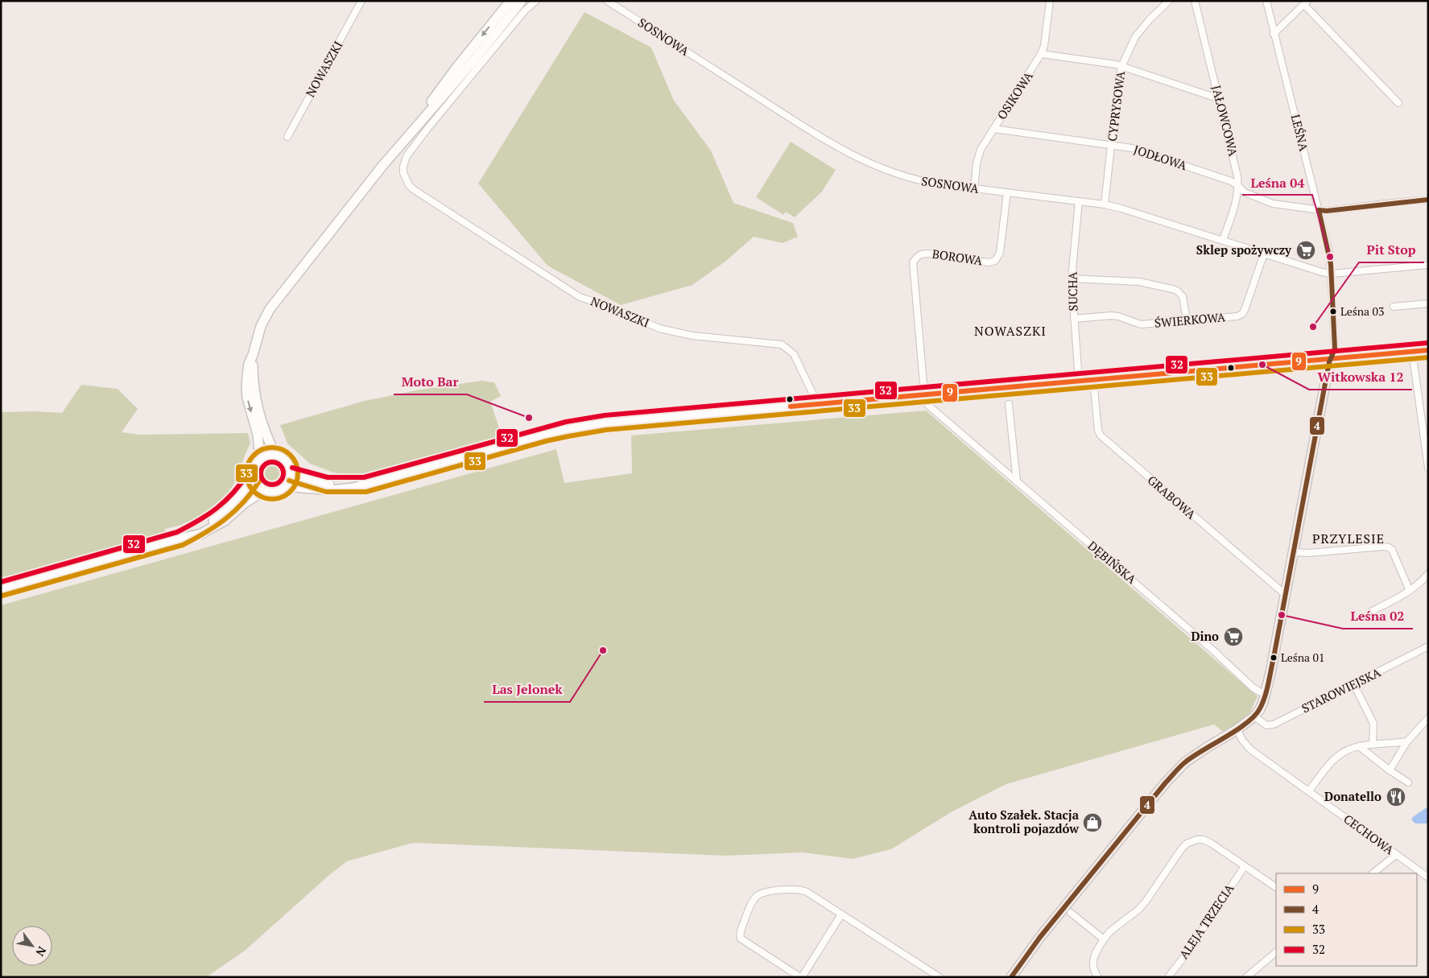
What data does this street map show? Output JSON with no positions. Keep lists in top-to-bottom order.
{
  "streets": {
    "street": [
      "SOSNOWA",
      "NOWASZKI",
      "OSIKOWA",
      "CYPRYSOWA",
      "JAŁOWCOWA",
      "LEŚNA",
      "JODŁOWA",
      "BOROWA",
      "SUCHA",
      "ŚWIERKOWA",
      "GRABOWA",
      "DĘBIŃSKA",
      "STAROWIEJSKA",
      "CECHOWA",
      "ALEJA TRZECIA"
    ]
  },
  "crossings": [
    ["SOSNOWA", "OSIKOWA"],
    ["SOSNOWA", "CYPRYSOWA"],
    ["SOSNOWA", "JAŁOWCOWA"],
    ["SOSNOWA", "LEŚNA"],
    ["SOSNOWA", "BOROWA"],
    ["SOSNOWA", "SUCHA"],
    ["SOSNOWA", "ŚWIERKOWA"],
    ["OSIKOWA", "JODŁOWA"],
    ["CYPRYSOWA", "JODŁOWA"],
    ["JAŁOWCOWA", "JODŁOWA"],
    ["LEŚNA", "JODŁOWA"],
    ["LEŚNA", "GRABOWA"],
    ["LEŚNA", "DĘBIŃSKA"],
    ["LEŚNA", "STAROWIEJSKA"],
    ["LEŚNA", "CECHOWA"],
    ["BOROWA", "DĘBIŃSKA"],
    ["SUCHA", "ŚWIERKOWA"]
  ],
  "districts": ["NOWASZKI", "PRZYLESIE"],
  "places": {
    "supermarket": ["Sklep spożywczy", "Dino"],
    "other": [
      "Leśna 04",
      "Leśna 03",
      "Pit Stop",
      "Witkowska 12",
      "Moto Bar",
      "Leśna 02",
      "Las Jelonek",
      "Leśna 01"
    ],
    "restaurant": ["Donatello"],
    "shop": ["Auto Szałek. Stacja kontroli pojazdów"]
  },
  "lines": [
    "transit line 4",
    "transit line 32",
    "transit line 9",
    "transit line 33"
  ],
  "legend": [
    "9",
    "4",
    "33",
    "32"
  ],
  "north": "bottom right"
}
